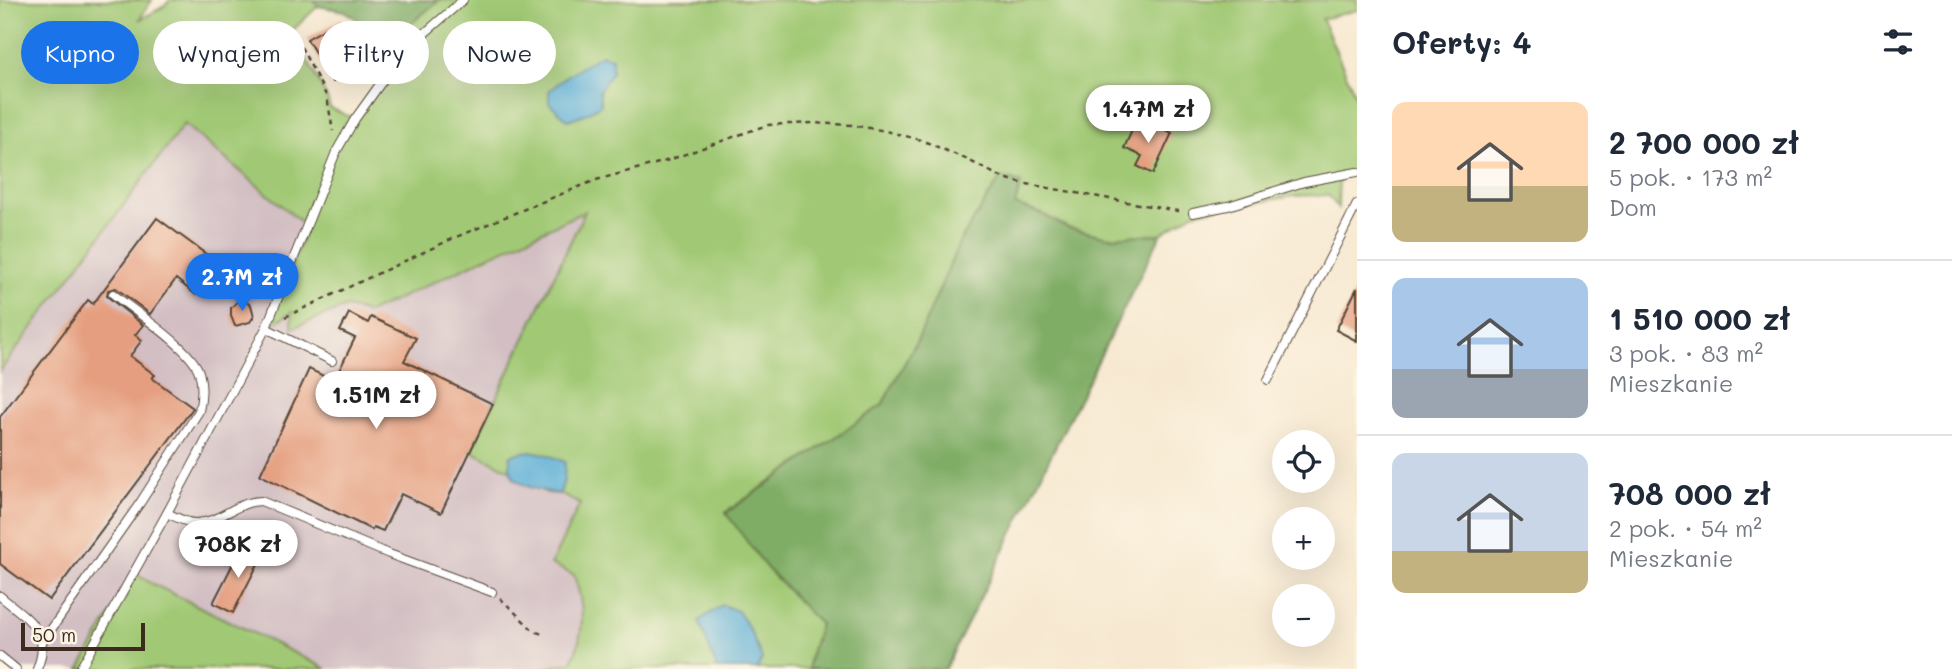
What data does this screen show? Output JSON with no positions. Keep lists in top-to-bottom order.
{
  "scale_bar": "50 m",
  "page": {
    "heading": "Oferty: 4",
    "chip": [
      "Kupno",
      "Wynajem",
      "Filtry",
      "Nowe"
    ],
    "list": [
      {
        "name": "2 700 000 zł",
        "note": "5 pok. · 173 m² · Dom"
      },
      {
        "name": "1 510 000 zł",
        "note": "3 pok. · 83 m² · Mieszkanie"
      },
      {
        "name": "708 000 zł",
        "note": "2 pok. · 54 m² · Mieszkanie"
      }
    ],
    "price": [
      "1.47M zł",
      "2.7M zł",
      "1.51M zł",
      "708K zł"
    ],
    "map_buttons": ["+", "−"],
    "scale": "50 m"
  }
}
